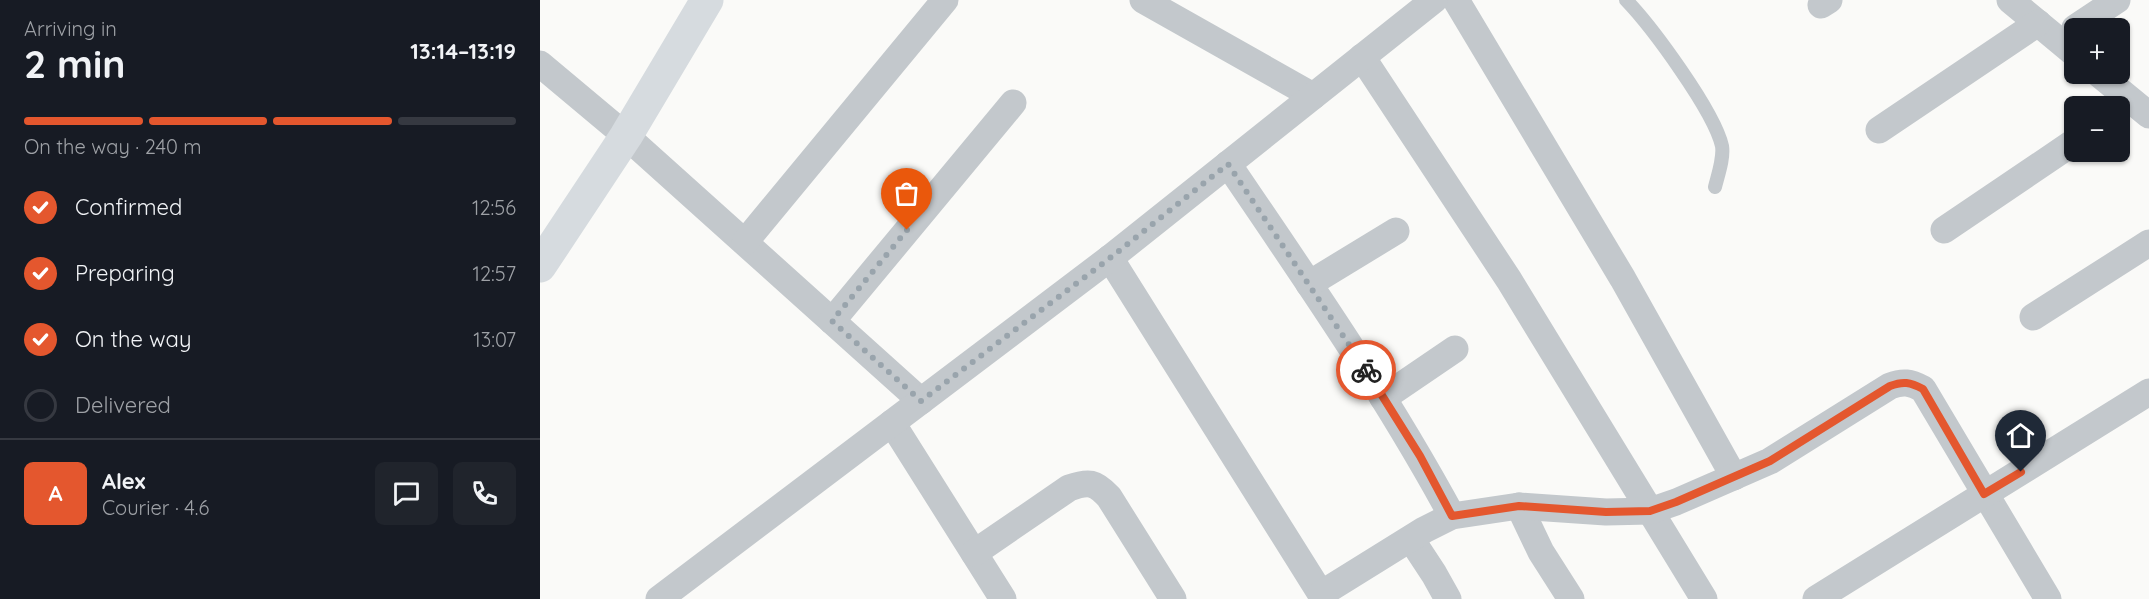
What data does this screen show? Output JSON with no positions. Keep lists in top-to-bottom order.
{
  "page": {
    "heading": ["2 min", "Arriving in", "13:14–13:19"],
    "panel": ["Alex", "Courier · 4.6"],
    "map_buttons": ["+", "−"],
    "bar": "On the way · 240 m",
    "list": [
      ["Confirmed", "12:56"],
      ["Preparing", "12:57"],
      ["On the way", "13:07"],
      "Delivered"
    ],
    "round": "A"
  }
}
